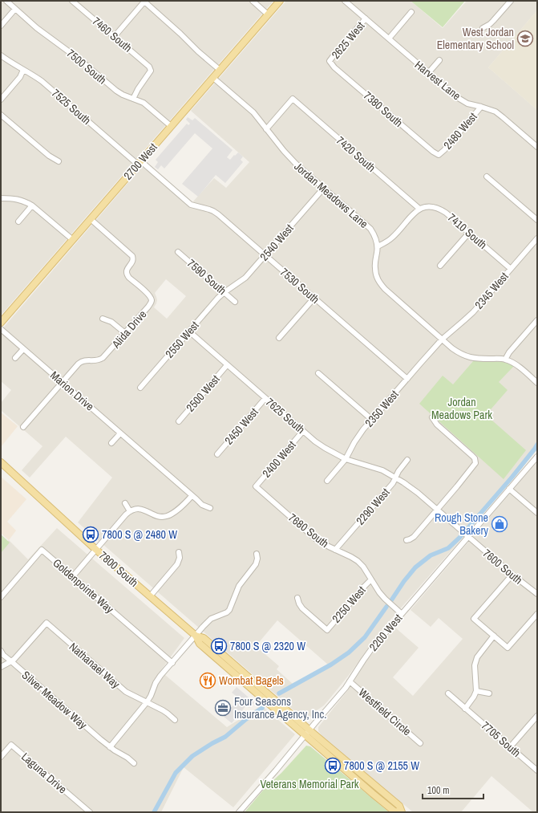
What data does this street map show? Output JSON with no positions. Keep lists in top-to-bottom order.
{
  "streets": {
    "main road": ["2700 West", "7800 South"],
    "street": [
      "7460 South",
      "2625 West",
      "7500 South",
      "Harvest Lane",
      "7525 South",
      "7380 South",
      "2480 West",
      "7420 South",
      "Jordan Meadows Lane",
      "7410 South",
      "2540 West",
      "7590 South",
      "7530 South",
      "2345 West",
      "Alida Drive",
      "2550 West",
      "Marion Drive",
      "2500 West",
      "2350 West",
      "7625 South",
      "2450 West",
      "2400 West",
      "2290 West",
      "7680 South",
      "7600 South",
      "Goldenpointe Way",
      "2250 West",
      "2200 West",
      "Nathanael Way",
      "Silver Meadow Way",
      "Westfield Circle",
      "7705 South",
      "Laguna Drive"
    ]
  },
  "crossings": [
    ["7460 South", "7500 South"],
    ["2625 West", "Harvest Lane"],
    ["2625 West", "7380 South"],
    ["7500 South", "2700 West"],
    ["Harvest Lane", "2480 West"],
    ["7525 South", "2700 West"],
    ["7525 South", "7530 South"],
    ["7380 South", "2480 West"],
    ["7420 South", "Jordan Meadows Lane"],
    ["7420 South", "7410 South"],
    ["2700 West", "Jordan Meadows Lane"],
    ["2700 West", "Alida Drive"],
    ["Jordan Meadows Lane", "2540 West"],
    ["Jordan Meadows Lane", "2345 West"],
    ["Jordan Meadows Lane", "2350 West"],
    ["7410 South", "2345 West"],
    ["2540 West", "7590 South"],
    ["2540 West", "7530 South"],
    ["2540 West", "2550 West"],
    ["7590 South", "2550 West"],
    ["7530 South", "2350 West"],
    ["2345 West", "2350 West"],
    ["Alida Drive", "Marion Drive"],
    ["2550 West", "7625 South"],
    ["2500 West", "7625 South"],
    ["2350 West", "7625 South"],
    ["7625 South", "2450 West"],
    ["7625 South", "2400 West"],
    ["7625 South", "2290 West"],
    ["7625 South", "7600 South"],
    ["2400 West", "7680 South"],
    ["2290 West", "7680 South"],
    ["2290 West", "7600 South"],
    ["7680 South", "2250 West"],
    ["7680 South", "2200 West"],
    ["7600 South", "2200 West"],
    ["7800 South", "2200 West"],
    ["2200 West", "Westfield Circle"],
    ["Nathanael Way", "Silver Meadow Way"]
  ],
  "parks": ["Jordan Meadows Park", "Veterans Memorial Park"],
  "places": {
    "school or university": ["West Jordan Elementary School"],
    "shop": ["Rough Stone Bakery"],
    "bus stop": ["7800 S @ 2480 W", "7800 S @ 2320 W", "7800 S @ 2155 W"],
    "restaurant": ["Wombat Bagels"],
    "office": ["Four Seasons Insurance Agency, Inc."]
  },
  "scale_bar": "100 m"
}
